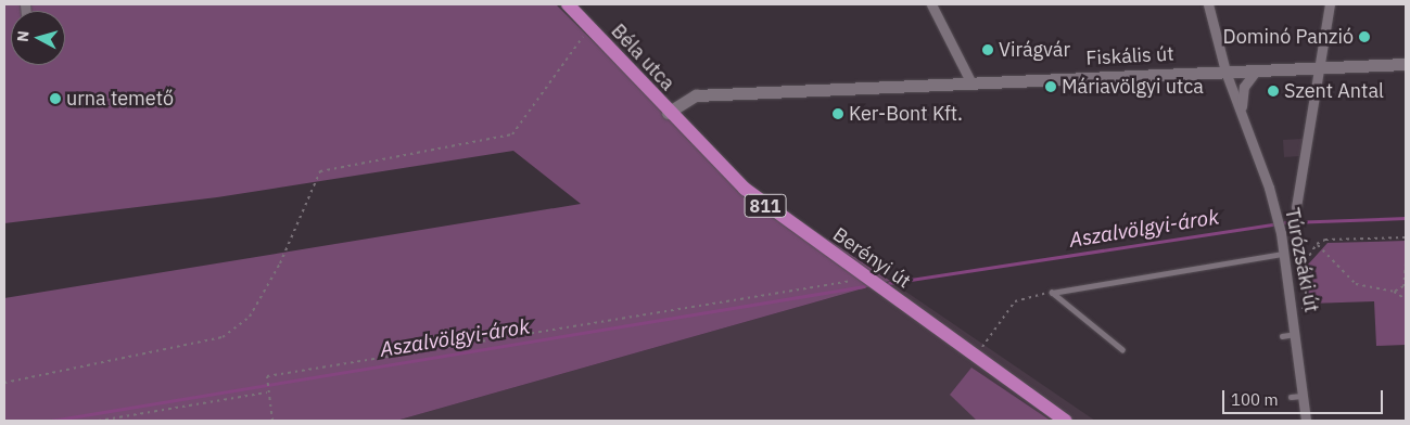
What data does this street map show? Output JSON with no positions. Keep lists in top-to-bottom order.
{
  "streets": {
    "main road": ["Béla utca", "811", "Berényi út"],
    "street": ["Fiskális út", "Túrózsáki út"]
  },
  "crossings": [
    ["Fiskális út", "Béla utca"],
    ["Fiskális út", "Berényi út"],
    ["Fiskális út", "Túrózsáki út"],
    ["Béla utca", "Berényi út"]
  ],
  "water": ["Aszalvölgyi-árok"],
  "places": [
    "Dominó Panzió",
    "Virágvár",
    "Máriavölgyi utca",
    "Szent Antal",
    "urna temető",
    "Ker-Bont Kft."
  ],
  "scale_bar": "100 m",
  "north": "left"
}
